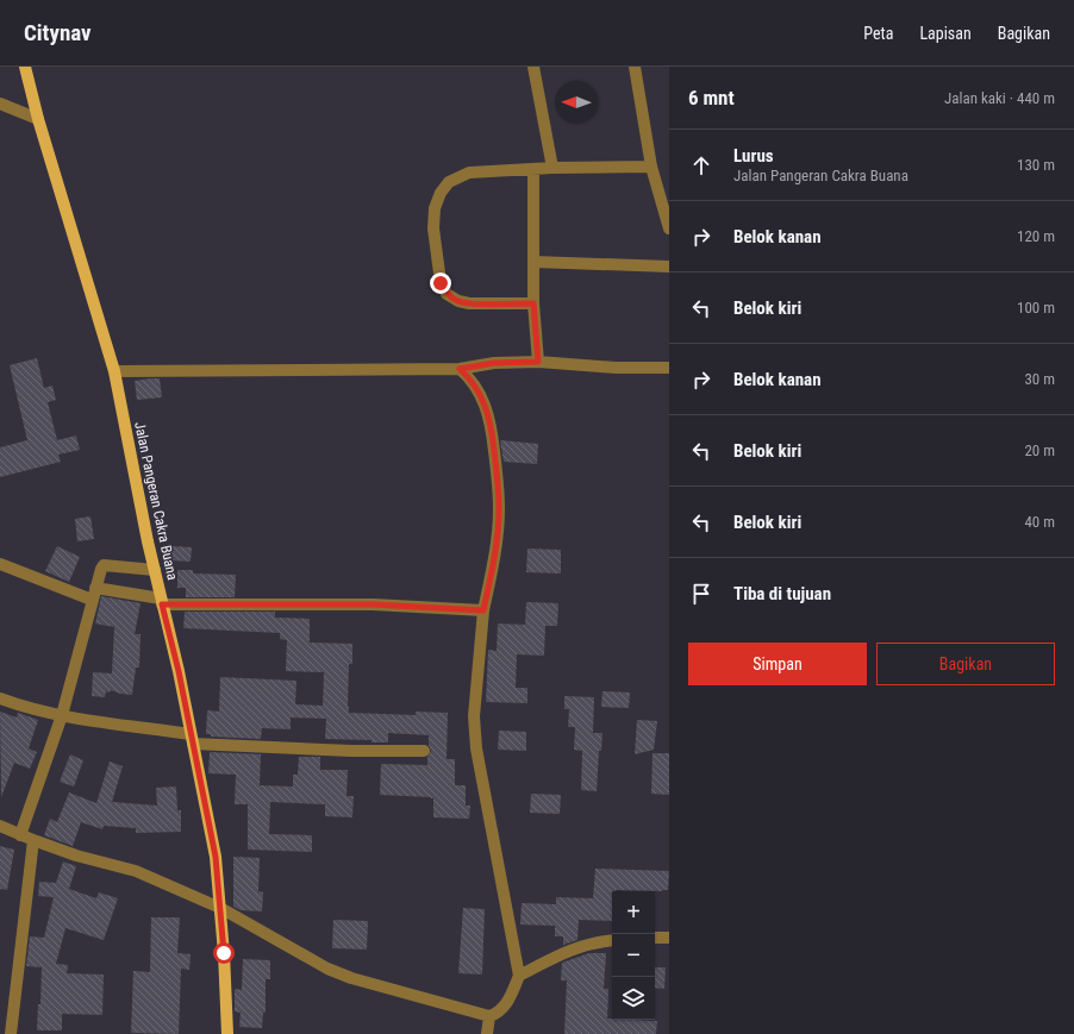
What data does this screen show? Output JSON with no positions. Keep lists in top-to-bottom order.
{
  "streets": {
    "main road": ["Jalan Pangeran Cakra Buana"]
  },
  "north": "left",
  "page": {
    "header": "Citynav",
    "nav": ["Peta", "Lapisan", "Bagikan"],
    "heading": ["6 mnt", "Jalan kaki · 440 m"],
    "list": [
      ["Lurus", "Jalan Pangeran Cakra Buana", "130 m"],
      ["Belok kanan", "120 m"],
      ["Belok kiri", "100 m"],
      ["Belok kanan", "30 m"],
      ["Belok kiri", "20 m"],
      ["Belok kiri", "40 m"],
      "Tiba di tujuan"
    ],
    "buttons": ["Simpan", "Bagikan"],
    "map_buttons": ["+", "−"]
  }
}
